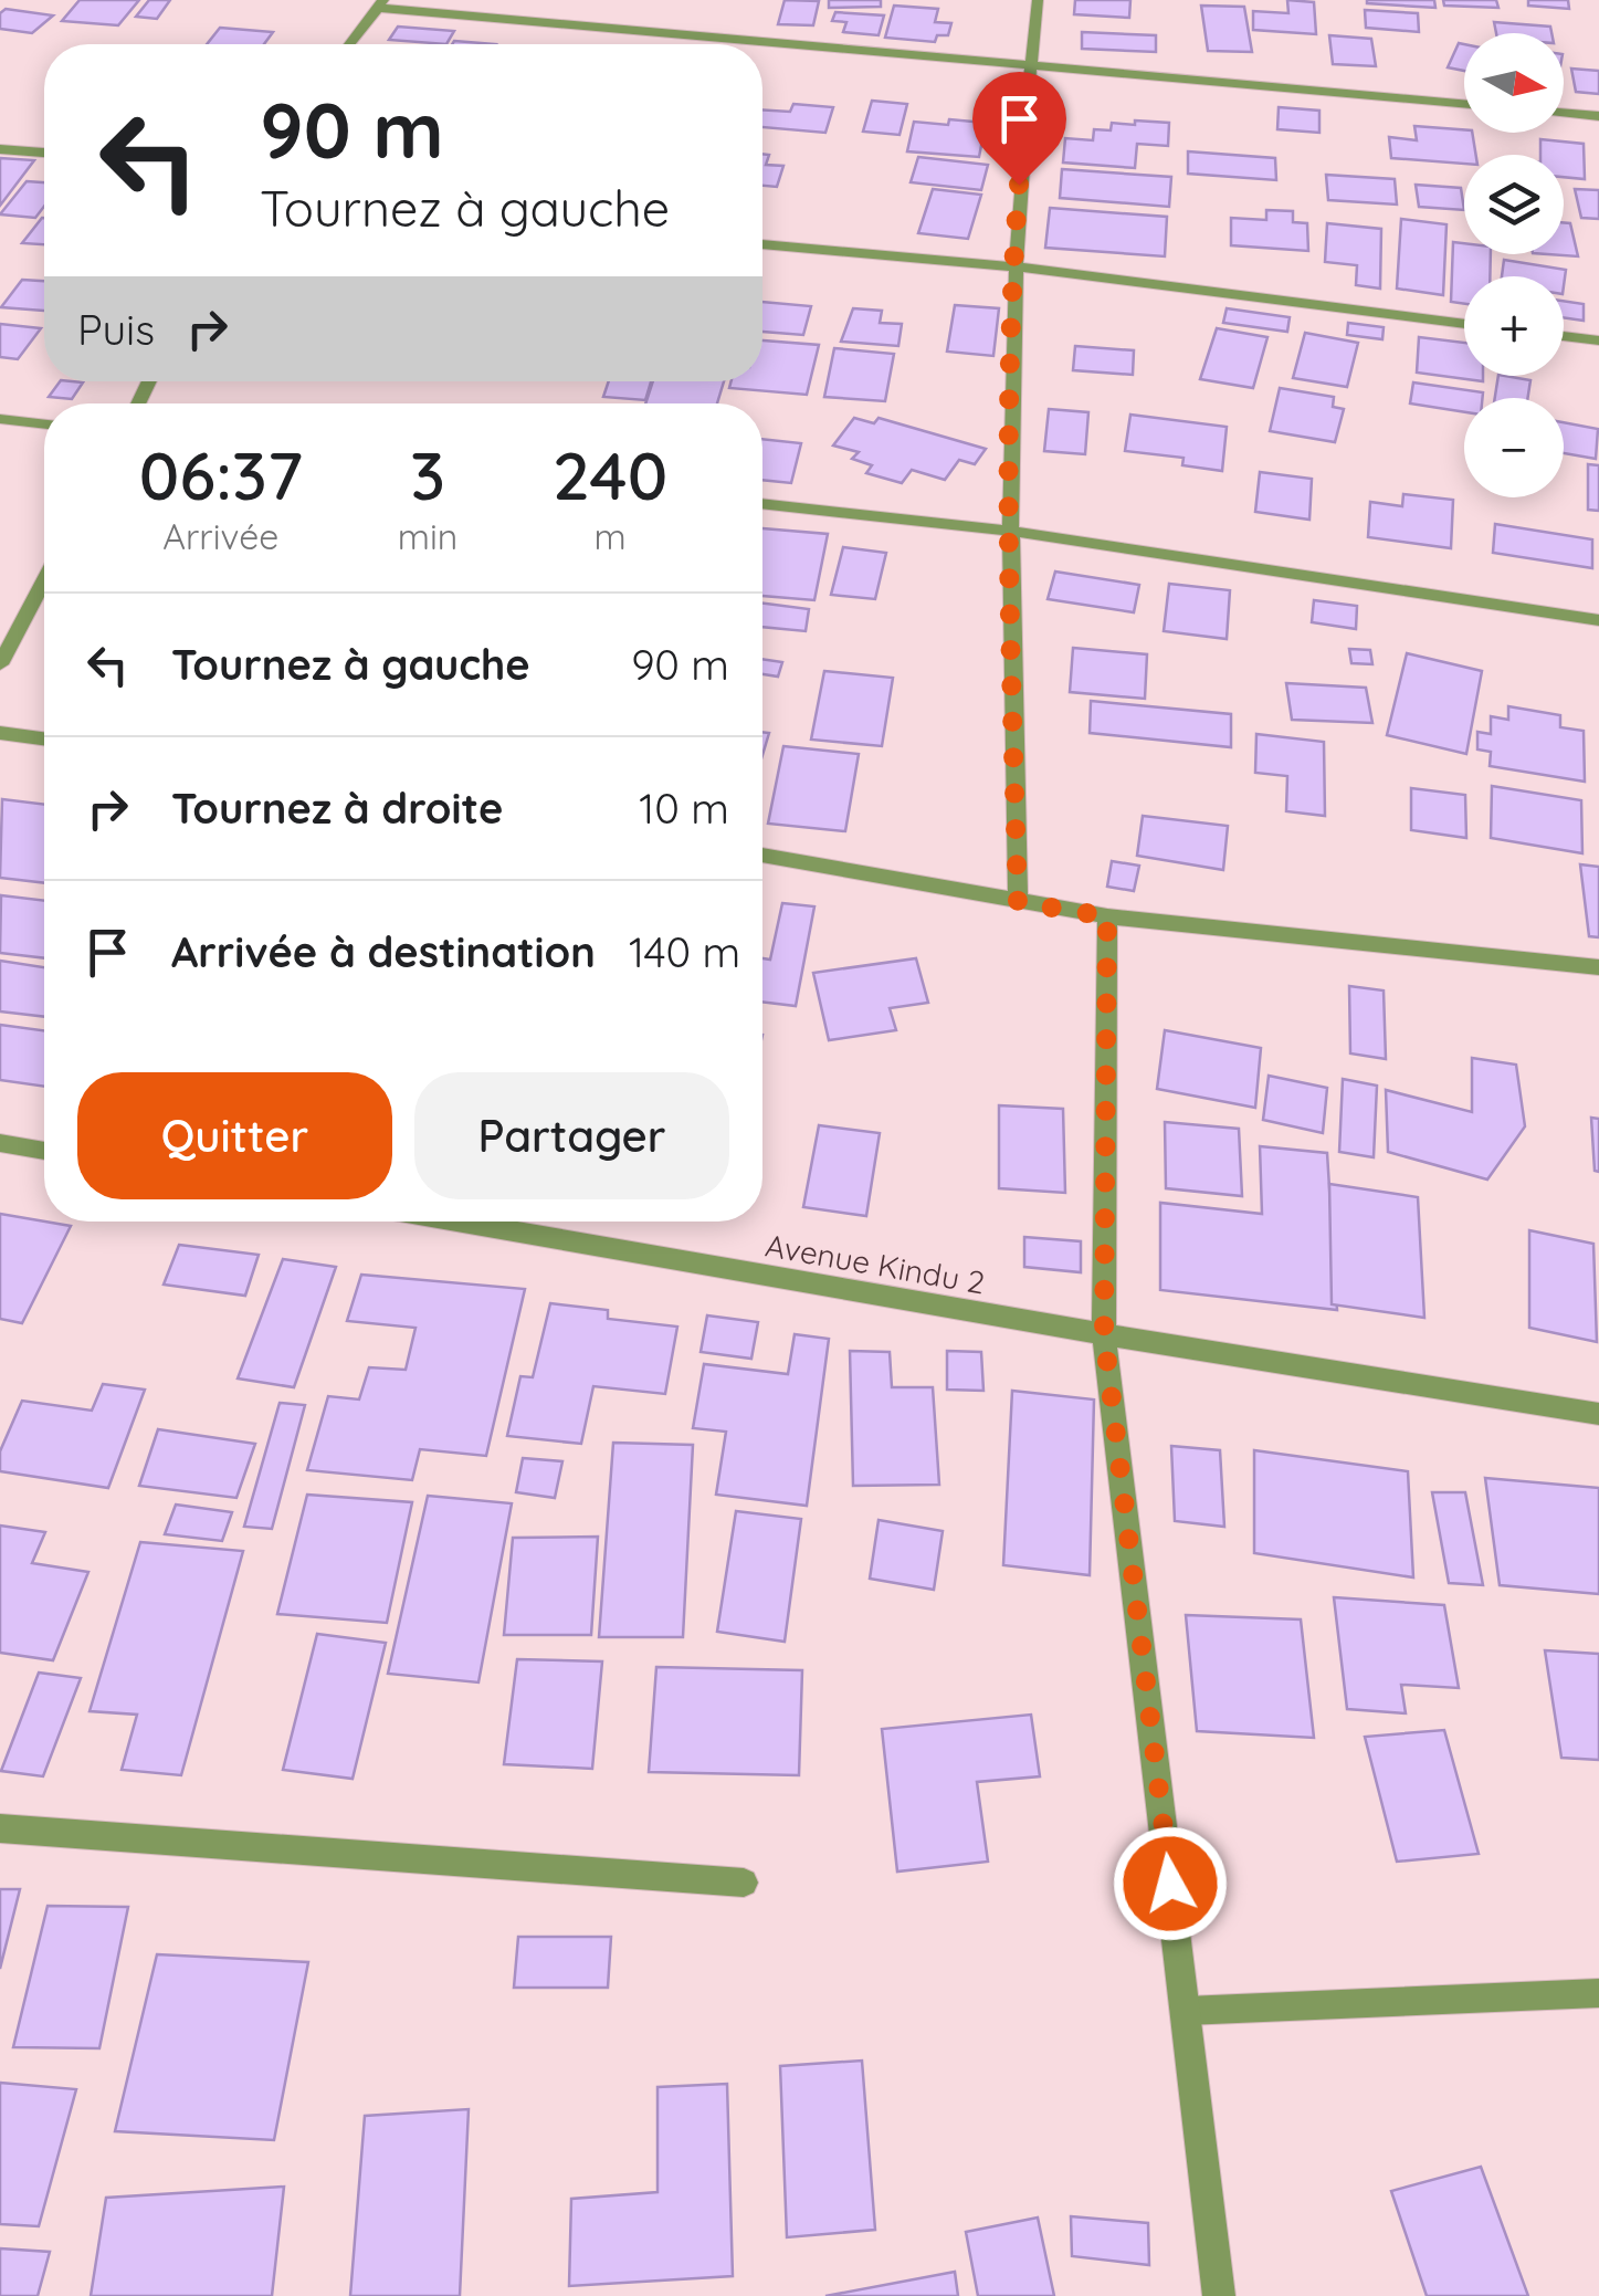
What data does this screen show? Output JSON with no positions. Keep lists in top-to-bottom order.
{
  "streets": {
    "street": ["Avenue Kindu 2"]
  },
  "north": "right",
  "page": {
    "map_buttons": ["+", "−"],
    "turn": ["90 m", "Tournez à gauche"],
    "then": "Puis",
    "eta": [
      "06:37",
      "Arrivée",
      "3",
      "min",
      "240",
      "m"
    ],
    "list": [
      {
        "name": "Tournez à gauche",
        "value": "90 m"
      },
      {
        "name": "Tournez à droite",
        "value": "10 m"
      },
      {
        "name": "Arrivée à destination",
        "value": "140 m"
      }
    ],
    "buttons": ["Quitter", "Partager"]
  }
}
